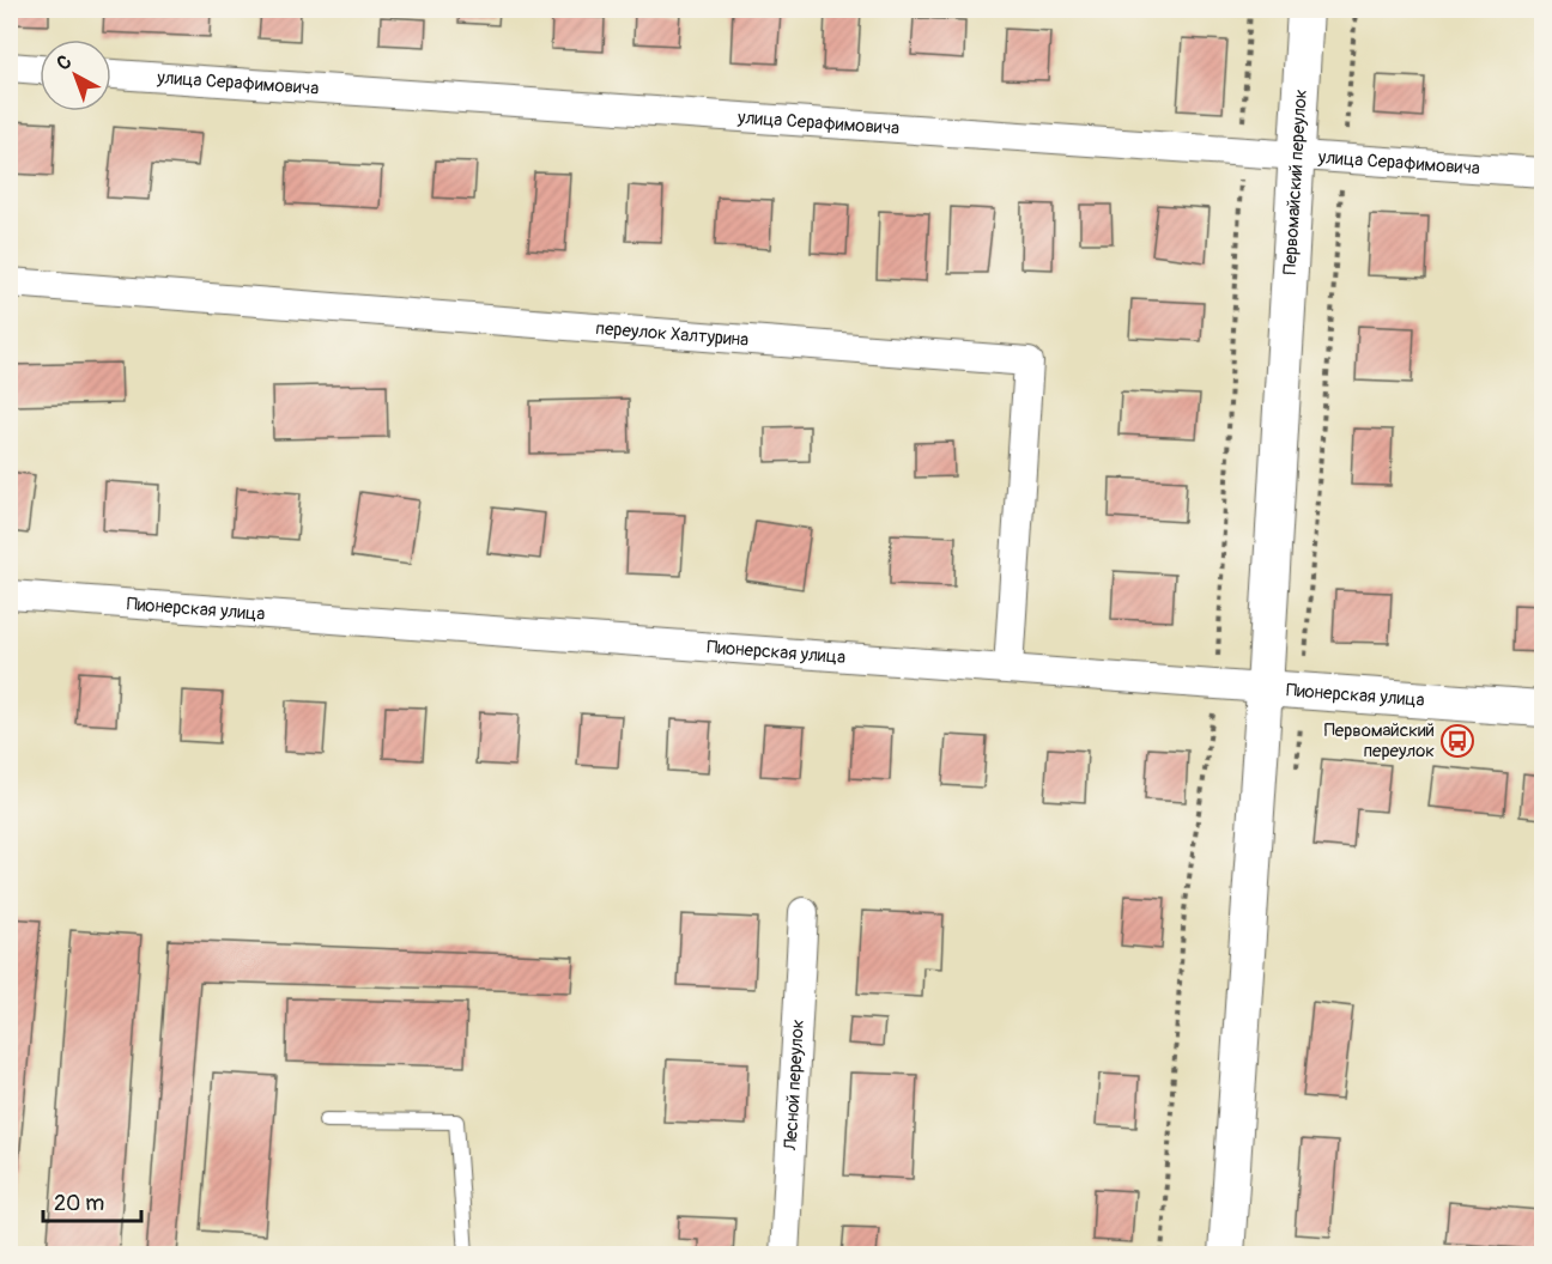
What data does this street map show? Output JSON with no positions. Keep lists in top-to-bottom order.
{
  "streets": {
    "street": [
      "улица Серафимовича",
      "Первомайский переулок",
      "переулок Халтурина",
      "Пионерская улица",
      "Лесной переулок"
    ]
  },
  "crossings": [
    ["улица Серафимовича", "Первомайский переулок"],
    ["Первомайский переулок", "Пионерская улица"],
    ["переулок Халтурина", "Пионерская улица"]
  ],
  "places": {
    "bus stop": ["Первомайский переулок"]
  },
  "scale_bar": "20 m",
  "north": "top left"
}
